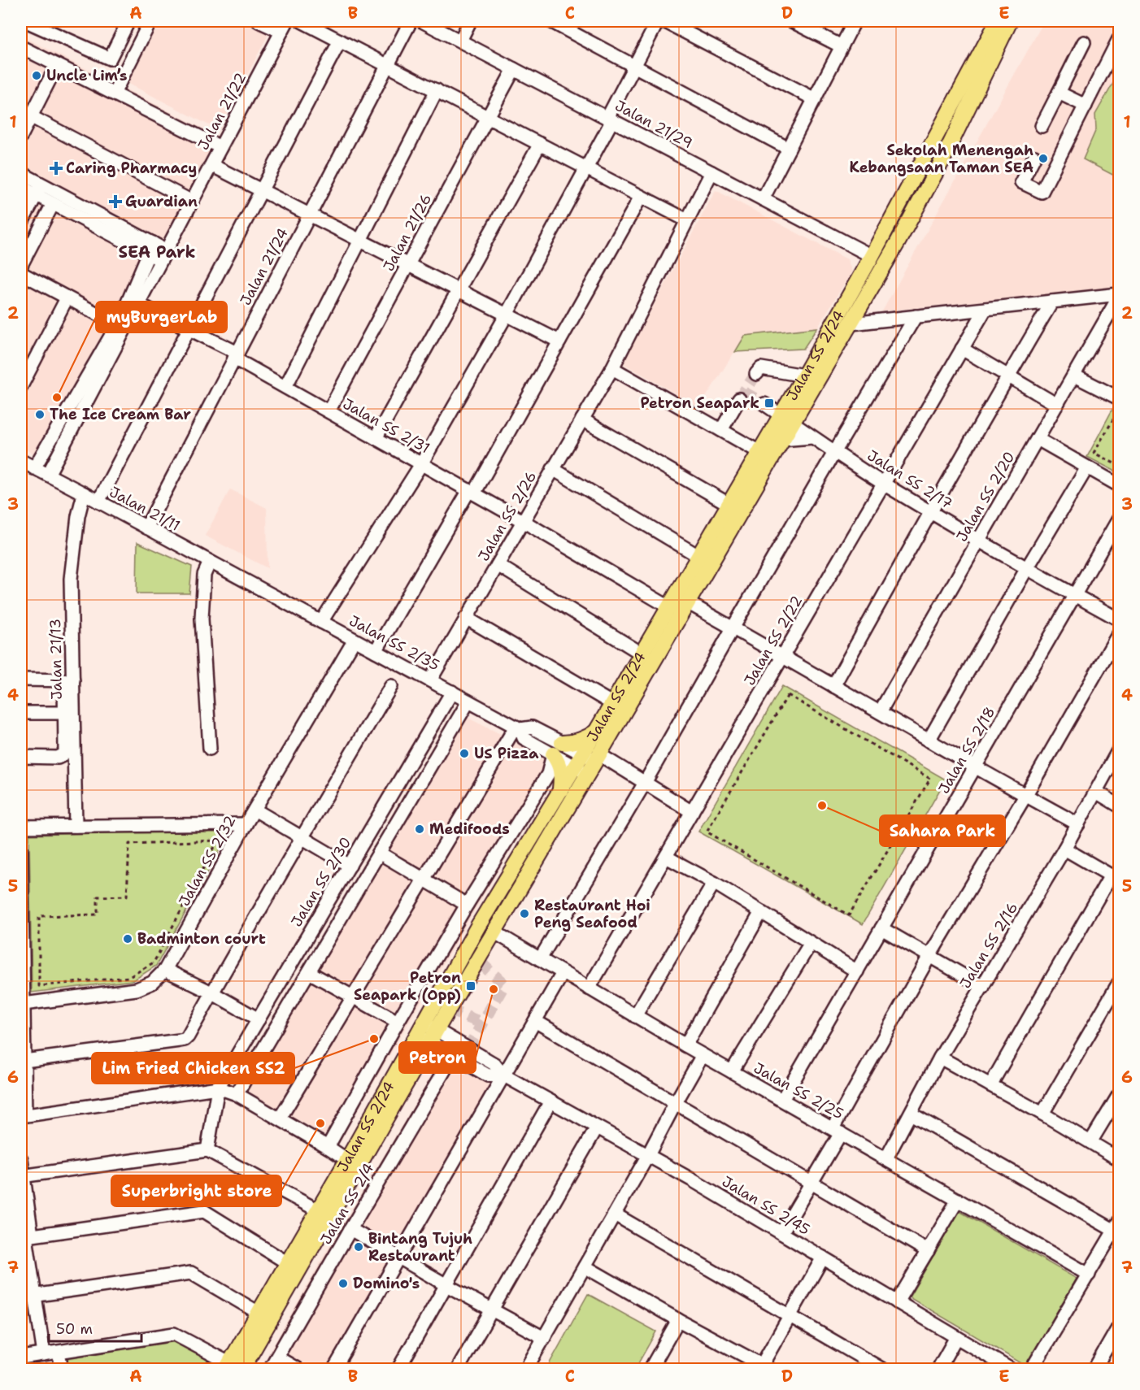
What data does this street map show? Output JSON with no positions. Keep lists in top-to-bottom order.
{
  "streets": {
    "main road": ["Jalan SS 2/24"],
    "street": [
      "Jalan 21/22",
      "Jalan 21/29",
      "Jalan 21/26",
      "Jalan 21/24",
      "Jalan SS 2/31",
      "Jalan SS 2/17",
      "Jalan SS 2/20",
      "Jalan 21/11",
      "Jalan SS 2/26",
      "Jalan SS 2/22",
      "Jalan SS 2/35",
      "Jalan 21/13",
      "Jalan SS 2/18",
      "Jalan SS 2/32",
      "Jalan SS 2/30",
      "Jalan SS 2/16",
      "Jalan SS 2/25",
      "Jalan SS 2/4",
      "Jalan SS 2/45"
    ]
  },
  "crossings": [
    ["Jalan 21/22", "Jalan SS 2/31"],
    ["Jalan 21/22", "Jalan 21/11"],
    ["Jalan 21/29", "Jalan 21/26"],
    ["Jalan 21/29", "Jalan SS 2/24"],
    ["Jalan 21/29", "Jalan SS 2/26"],
    ["Jalan 21/26", "Jalan SS 2/31"],
    ["Jalan 21/24", "Jalan SS 2/31"],
    ["Jalan 21/24", "Jalan 21/11"],
    ["Jalan SS 2/24", "Jalan SS 2/31"],
    ["Jalan SS 2/24", "Jalan SS 2/17"],
    ["Jalan SS 2/24", "Jalan SS 2/35"],
    ["Jalan SS 2/24", "Jalan SS 2/25"],
    ["Jalan SS 2/24", "Jalan SS 2/45"],
    ["Jalan SS 2/31", "Jalan SS 2/26"],
    ["Jalan SS 2/17", "Jalan SS 2/20"],
    ["Jalan SS 2/17", "Jalan SS 2/22"],
    ["Jalan SS 2/17", "Jalan SS 2/18"],
    ["Jalan 21/11", "Jalan SS 2/35"],
    ["Jalan 21/11", "Jalan 21/13"],
    ["Jalan SS 2/26", "Jalan SS 2/35"],
    ["Jalan SS 2/22", "Jalan SS 2/35"],
    ["Jalan SS 2/22", "Jalan SS 2/25"],
    ["Jalan SS 2/35", "Jalan SS 2/32"],
    ["Jalan SS 2/35", "Jalan SS 2/30"],
    ["Jalan SS 2/18", "Jalan SS 2/25"],
    ["Jalan SS 2/16", "Jalan SS 2/25"],
    ["Jalan SS 2/4", "Jalan SS 2/45"]
  ],
  "districts": ["SEA Park"],
  "places": {
    "other": [
      "Uncle Lim’s",
      "Sekolah Menengah Kebangsaan Taman SEA",
      "myBurgerLab",
      "The Ice Cream Bar",
      "US Pizza",
      "Sahara Park",
      "Medifoods",
      "Restaurant Hoi Peng Seafood",
      "Badminton court",
      "Petron",
      "Lim Fried Chicken SS2",
      "Superbright store",
      "Bintang Tujuh Restaurant",
      "Domino's"
    ],
    "health": ["Caring Pharmacy", "Guardian"],
    "transit": ["Petron Seapark", "Petron Seapark (Opp)"]
  },
  "scale_bar": "50 m",
  "grid": {
    "columns": [
      "A",
      "B",
      "C",
      "D",
      "E"
    ],
    "rows": [
      "1",
      "2",
      "3",
      "4",
      "5",
      "6",
      "7"
    ]
  }
}
